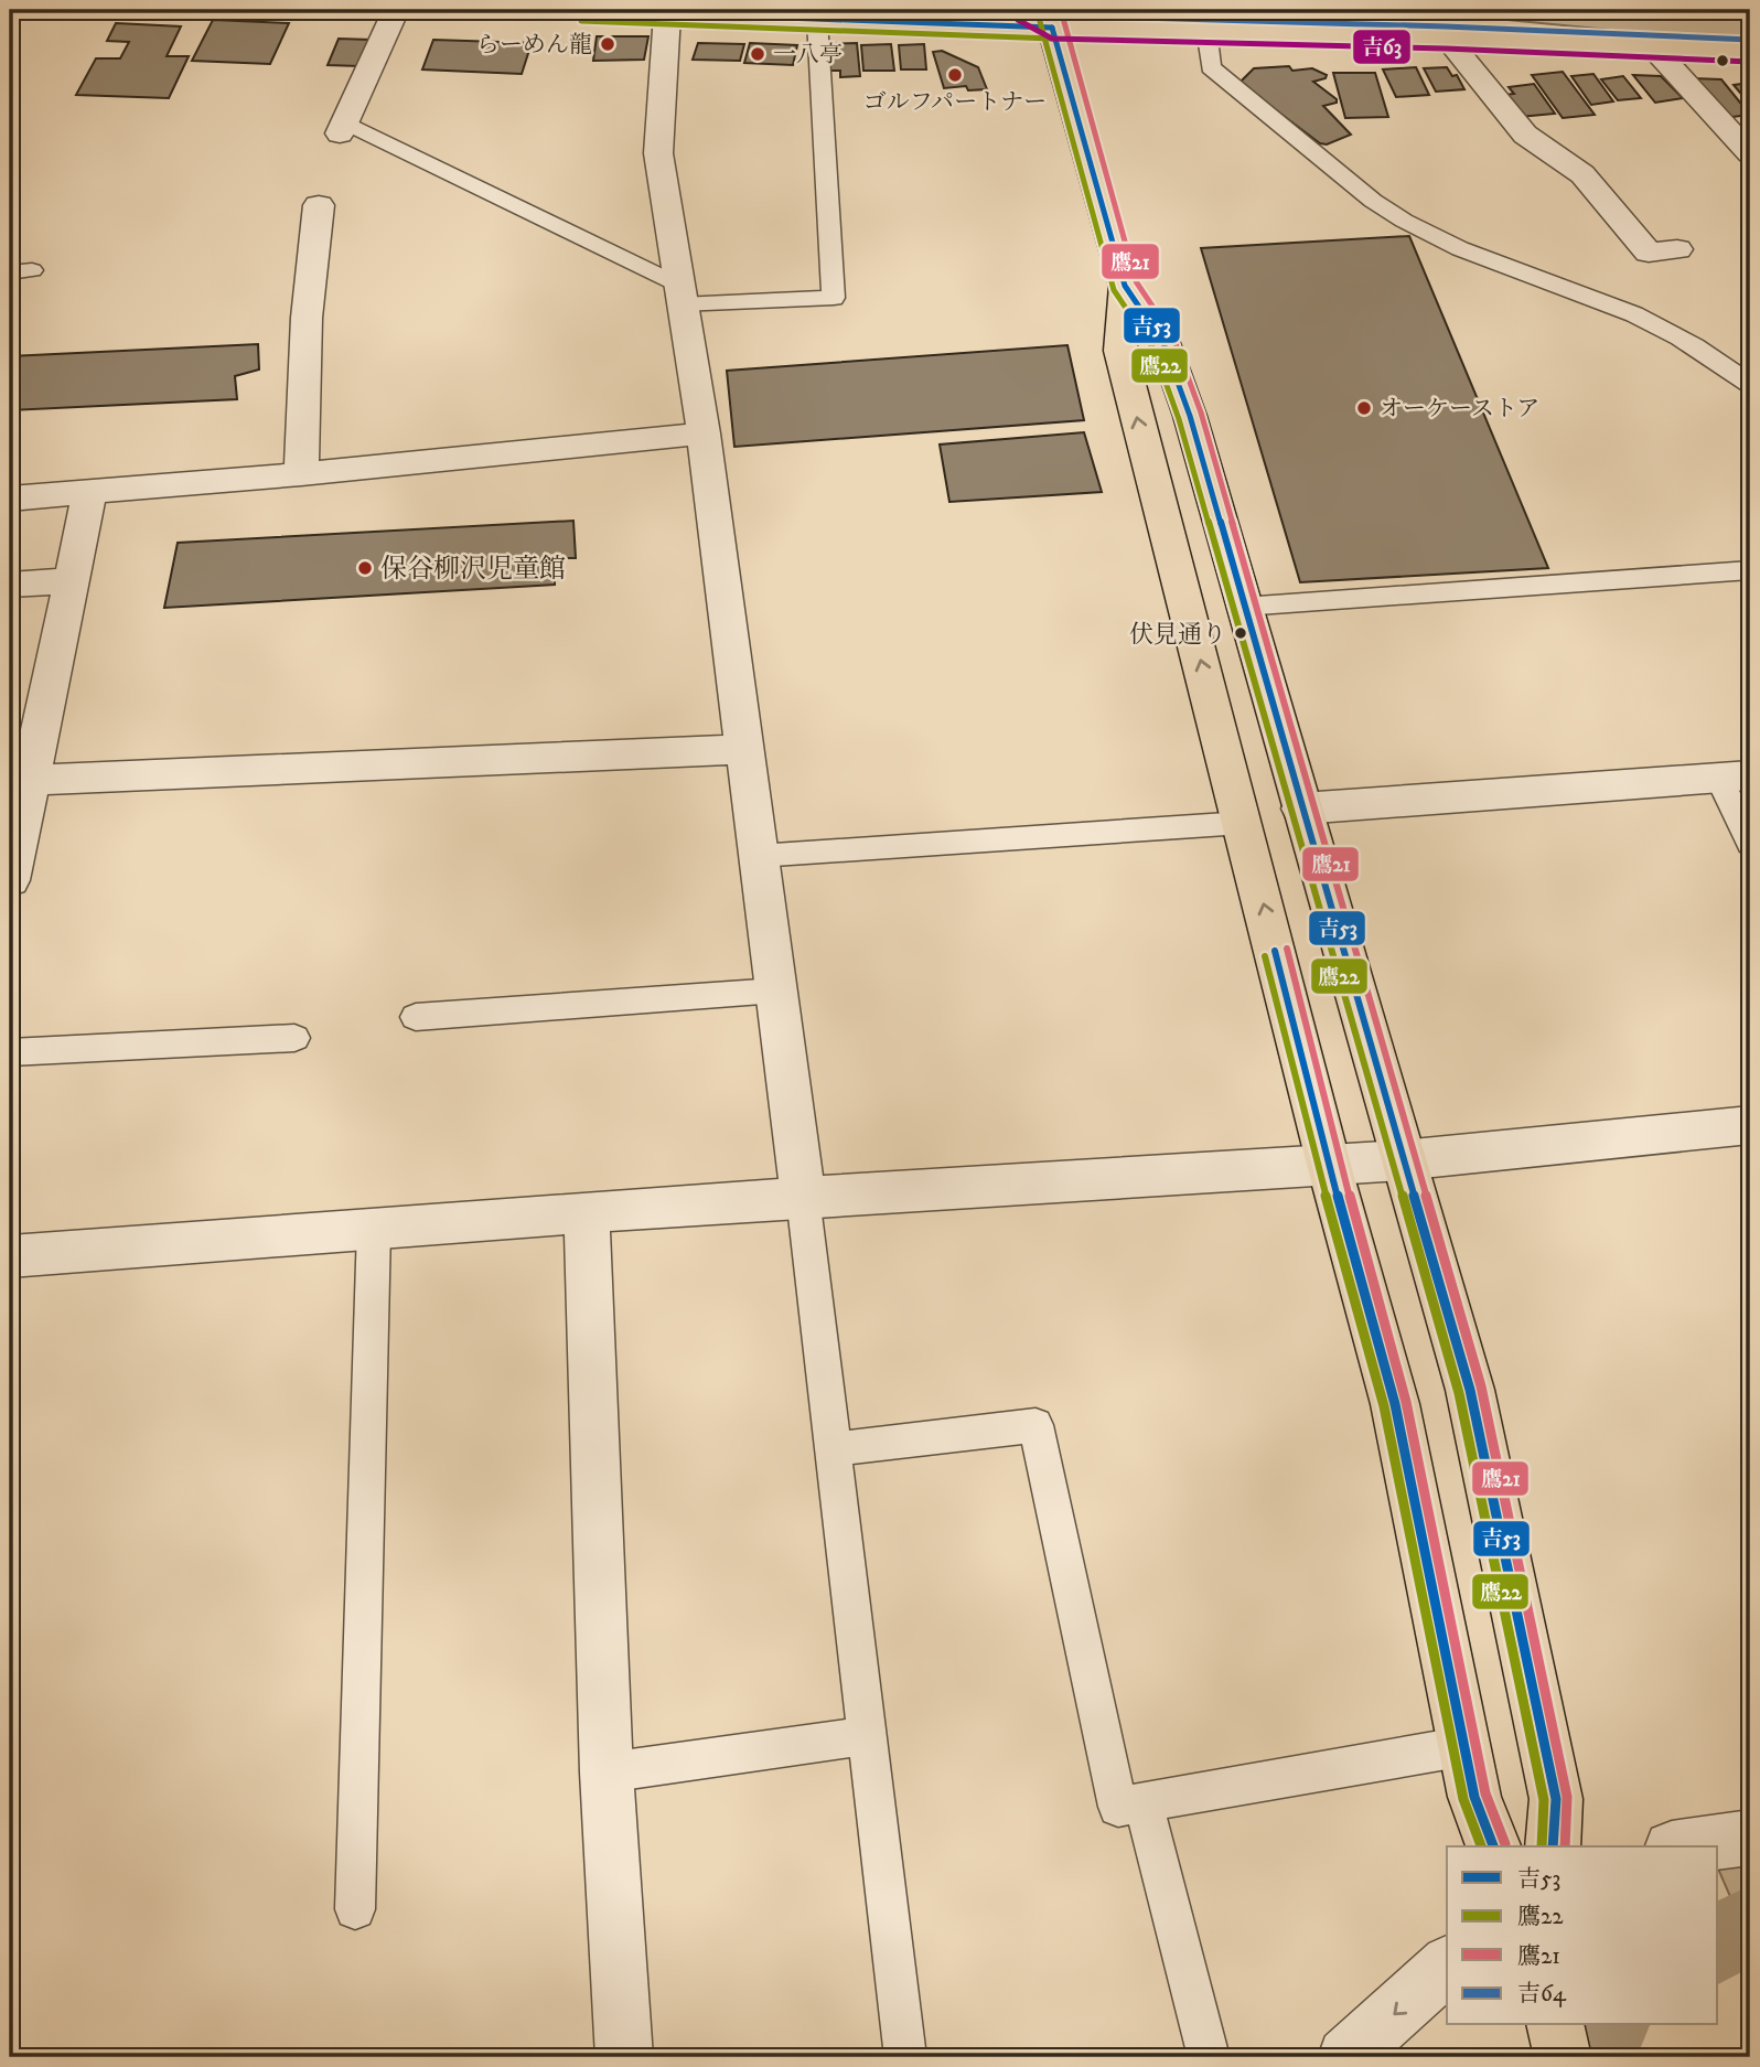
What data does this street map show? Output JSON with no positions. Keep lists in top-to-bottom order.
{
  "places": [
    "らーめん龍",
    "一八亭",
    "ゴルフパートナー",
    "オーケーストア",
    "保谷柳沢児童館",
    "伏見通り"
  ],
  "lines": [
    "transit line 吉53",
    "transit line 鷹21",
    "transit line 吉64",
    "transit line 鷹22",
    "transit line 吉63"
  ],
  "legend": [
    "吉53",
    "鷹22",
    "鷹21",
    "吉64"
  ]
}
